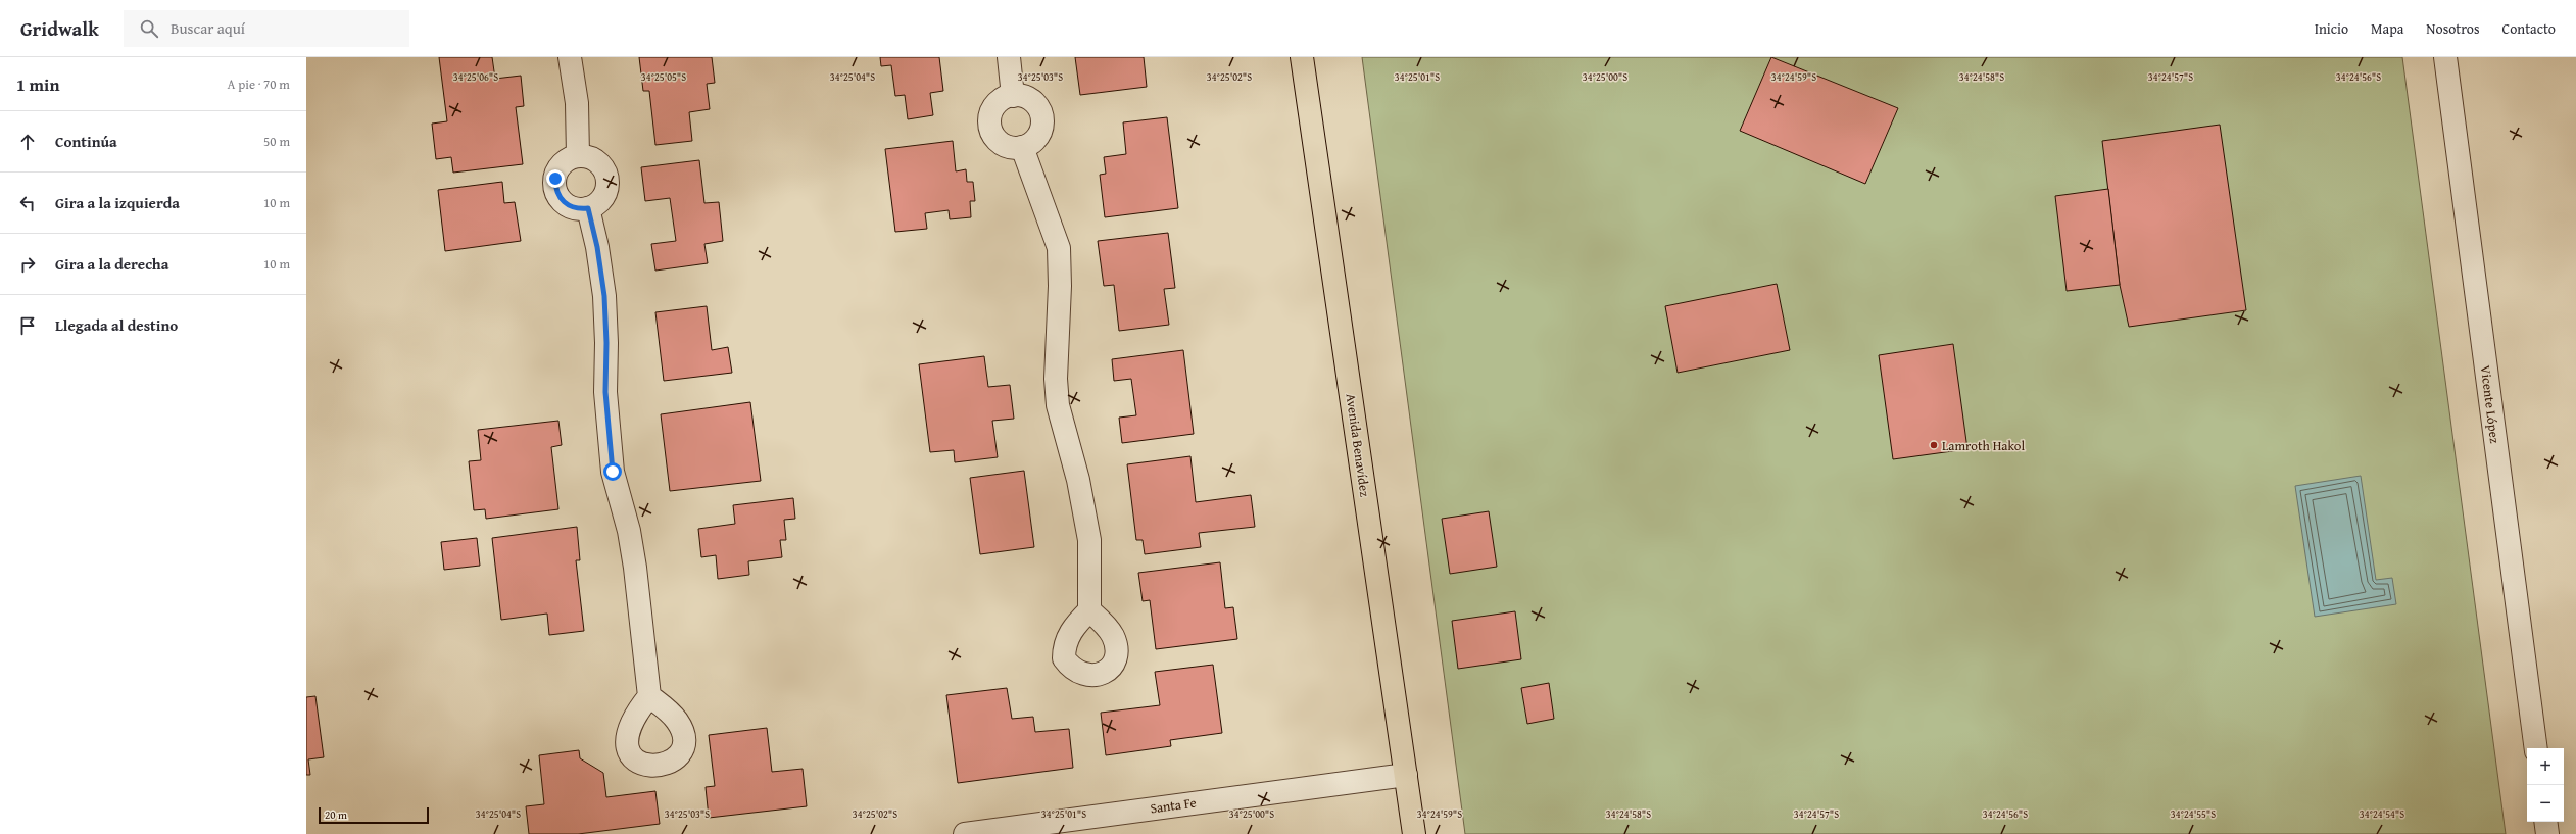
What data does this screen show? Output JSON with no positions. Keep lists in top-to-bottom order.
{
  "streets": {
    "main road": ["Avenida Benavídez"],
    "street": ["Vicente López", "Santa Fe"]
  },
  "crossings": [
    ["Avenida Benavídez", "Santa Fe"]
  ],
  "places": ["Lamroth Hakol"],
  "scale_bar": "20 m",
  "page": {
    "header": "Gridwalk",
    "search": "Buscar aquí",
    "nav": [
      "Inicio",
      "Mapa",
      "Nosotros",
      "Contacto"
    ],
    "heading": ["1 min", "A pie · 70 m"],
    "list": [
      ["Continúa", "50 m"],
      ["Gira a la izquierda", "10 m"],
      ["Gira a la derecha", "10 m"],
      "Llegada al destino"
    ],
    "map_buttons": ["+", "−"],
    "scale": "20 m"
  },
  "coordinates": [
    "34°25'06\"S",
    "34°25'05\"S",
    "34°25'04\"S",
    "34°25'03\"S",
    "34°25'02\"S",
    "34°25'01\"S",
    "34°25'00\"S",
    "34°24'59\"S",
    "34°24'58\"S",
    "34°24'57\"S",
    "34°24'56\"S",
    "34°24'54\"S",
    "34°24'55\"S"
  ]
}
